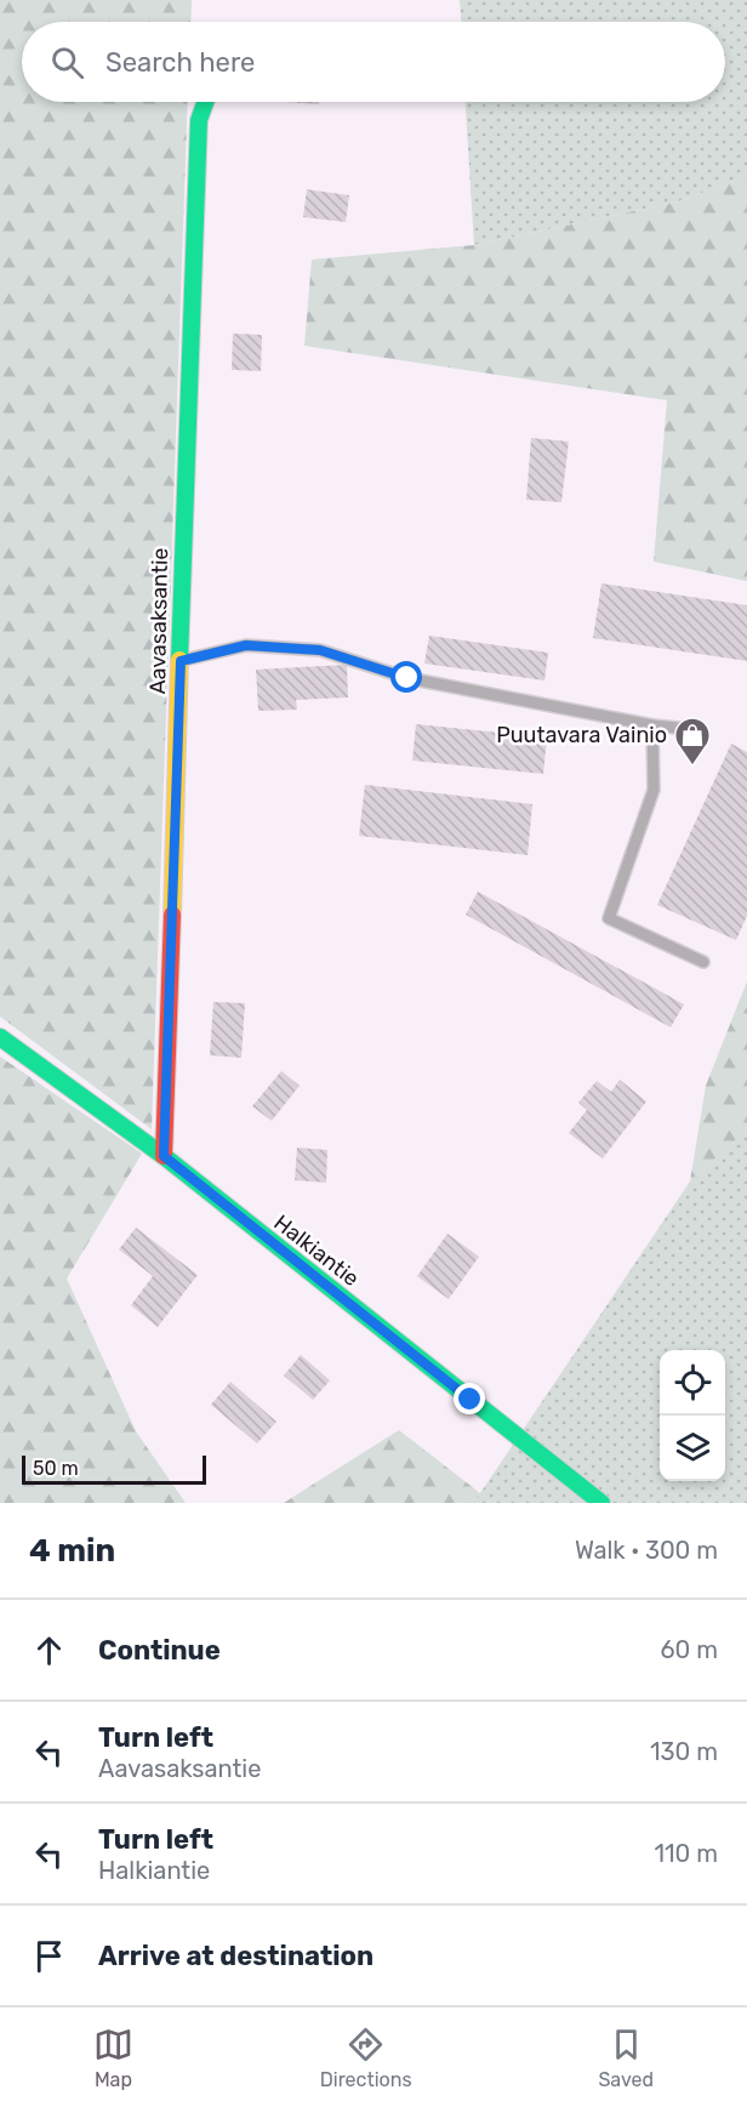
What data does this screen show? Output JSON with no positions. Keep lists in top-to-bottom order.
{
  "streets": {
    "street": ["Aavasaksantie", "Halkiantie"]
  },
  "crossings": [
    ["Aavasaksantie", "Halkiantie"]
  ],
  "places": {
    "shop": ["Puutavara Vainio"]
  },
  "scale_bar": "50 m",
  "page": {
    "search": "Search here",
    "scale": "50 m",
    "heading": ["4 min", "Walk · 300 m"],
    "list": [
      ["Continue", "60 m"],
      ["Turn left", "Aavasaksantie", "130 m"],
      ["Turn left", "Halkiantie", "110 m"],
      "Arrive at destination"
    ],
    "nav": ["Map", "Directions", "Saved"]
  }
}
